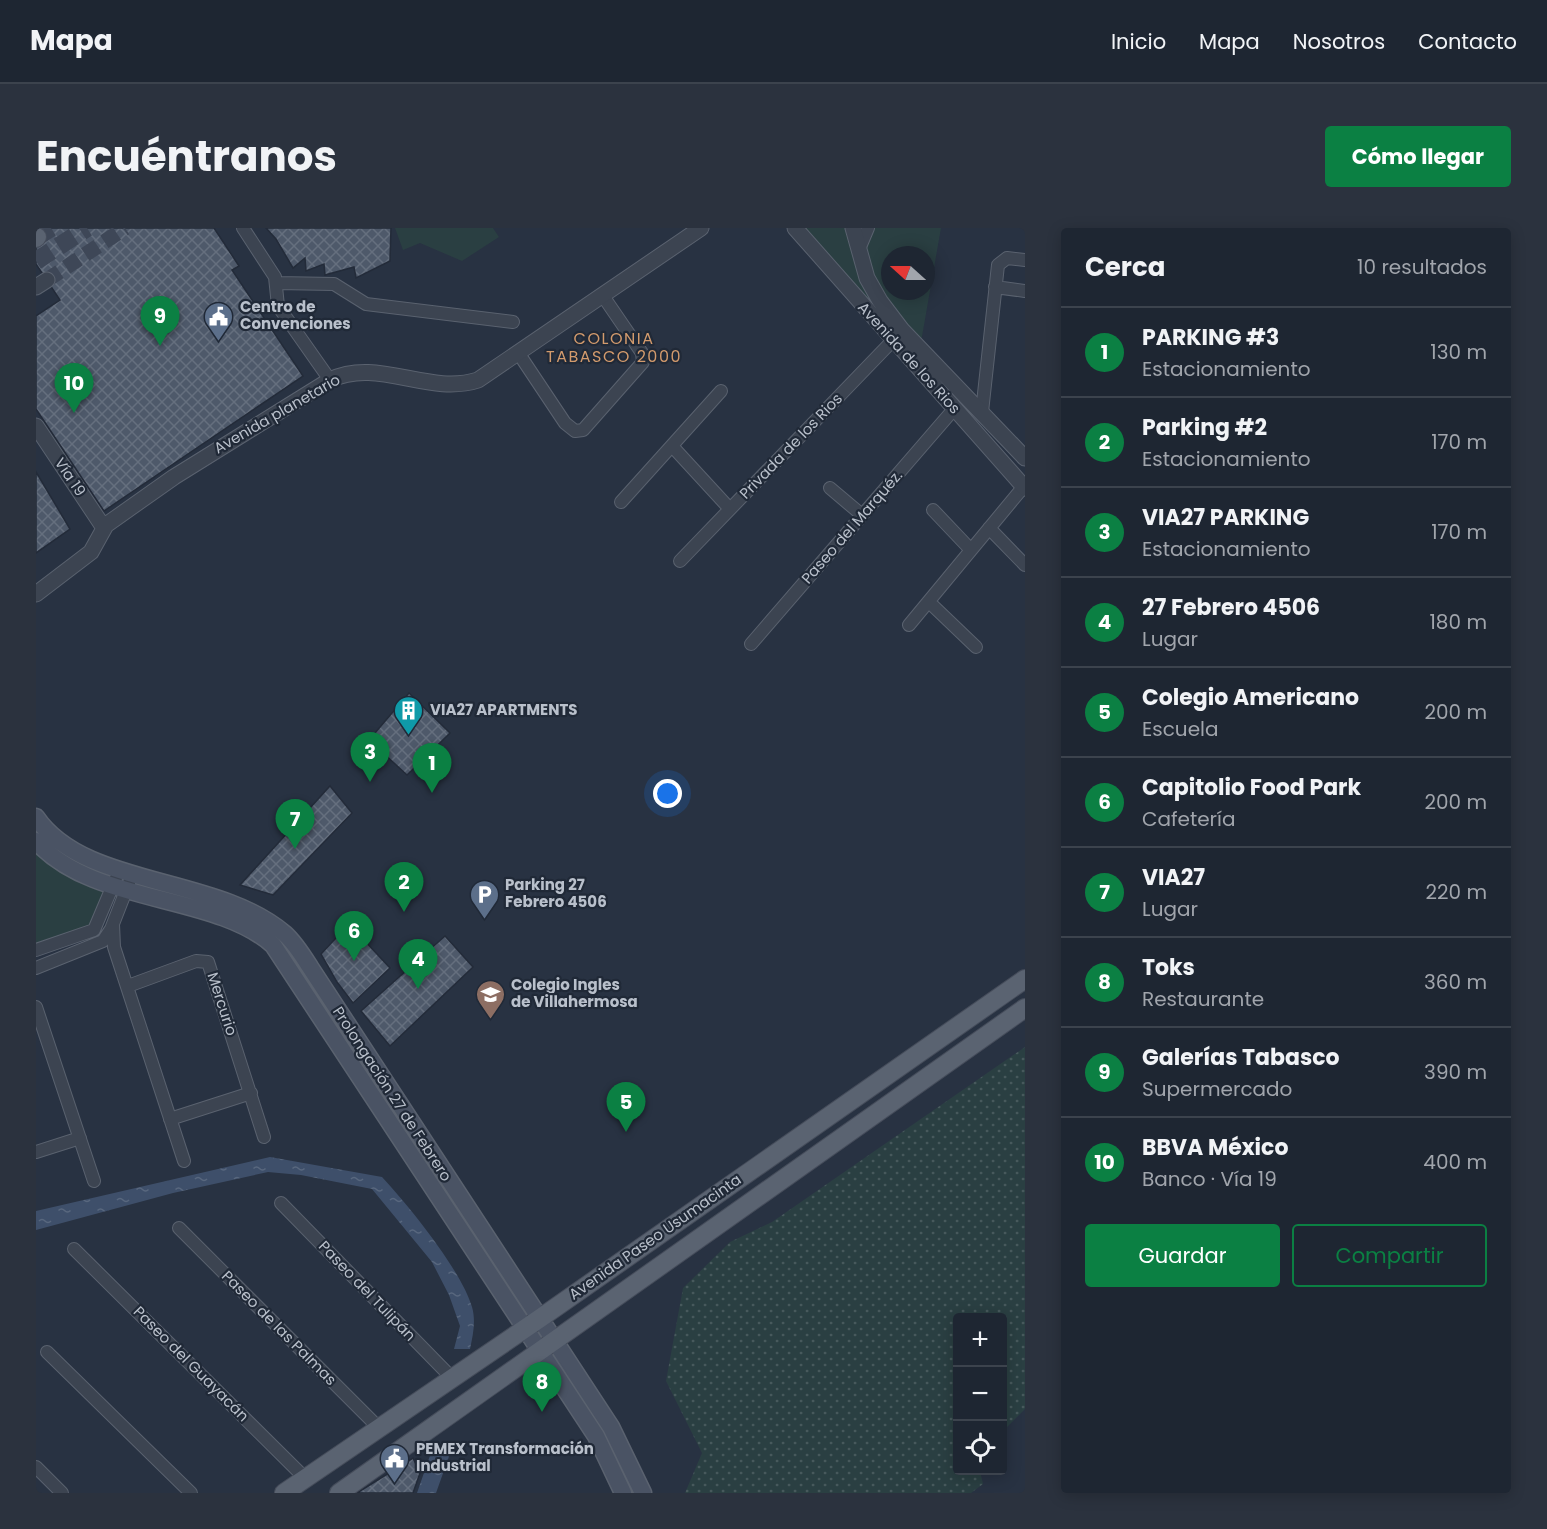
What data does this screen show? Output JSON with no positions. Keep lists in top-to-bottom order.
{
  "streets": {
    "main road": ["Prolongación 27 de Febrero", "Avenida Paseo Usumacinta"],
    "street": [
      "Avenida de los Rios",
      "Avenida planetario",
      "Privada de los Rios",
      "Vía 19",
      "Paseo del Marquéz.",
      "Mercurio",
      "Paseo del Tulipán",
      "Paseo de las Palmas",
      "Paseo del Guayacán"
    ]
  },
  "crossings": [
    ["Avenida de los Rios", "Privada de los Rios"],
    ["Avenida de los Rios", "Paseo del Marquéz."],
    ["Avenida planetario", "Vía 19"],
    ["Prolongación 27 de Febrero", "Avenida Paseo Usumacinta"],
    ["Avenida Paseo Usumacinta", "Paseo del Tulipán"],
    ["Avenida Paseo Usumacinta", "Paseo de las Palmas"],
    ["Avenida Paseo Usumacinta", "Paseo del Guayacán"]
  ],
  "districts": ["COLONIA TABASCO 2000"],
  "places": {
    "public building": ["Centro de Convenciones", "PEMEX Transformación Industrial"],
    "building": ["VIA27 APARTMENTS"],
    "parking": ["Parking 27 Febrero 4506"],
    "school or university": ["Colegio Ingles de Villahermosa"]
  },
  "north": "left",
  "page": {
    "header": "Mapa",
    "nav": [
      "Inicio",
      "Mapa",
      "Nosotros",
      "Contacto"
    ],
    "title": "Encuéntranos",
    "buttons": [
      "Cómo llegar",
      ["Guardar", "Compartir"]
    ],
    "heading": ["Cerca", "10 resultados"],
    "pins": [
      "9",
      "10",
      "3",
      "1",
      "7",
      "2",
      "6",
      "4",
      "5",
      "8"
    ],
    "list": [
      {
        "mark": "1",
        "name": "PARKING #3",
        "note": "Estacionamiento",
        "value": "130 m"
      },
      {
        "mark": "2",
        "name": "Parking #2",
        "note": "Estacionamiento",
        "value": "170 m"
      },
      {
        "mark": "3",
        "name": "VIA27 PARKING",
        "note": "Estacionamiento",
        "value": "170 m"
      },
      {
        "mark": "4",
        "name": "27 Febrero 4506",
        "note": "Lugar",
        "value": "180 m"
      },
      {
        "mark": "5",
        "name": "Colegio Americano",
        "note": "Escuela",
        "value": "200 m"
      },
      {
        "mark": "6",
        "name": "Capitolio Food Park",
        "note": "Cafetería",
        "value": "200 m"
      },
      {
        "mark": "7",
        "name": "VIA27",
        "note": "Lugar",
        "value": "220 m"
      },
      {
        "mark": "8",
        "name": "Toks",
        "note": "Restaurante",
        "value": "360 m"
      },
      {
        "mark": "9",
        "name": "Galerías Tabasco",
        "note": "Supermercado",
        "value": "390 m"
      },
      {
        "mark": "10",
        "name": "BBVA México",
        "note": "Banco · Vía 19",
        "value": "400 m"
      }
    ],
    "map_buttons": ["+", "−"]
  }
}
